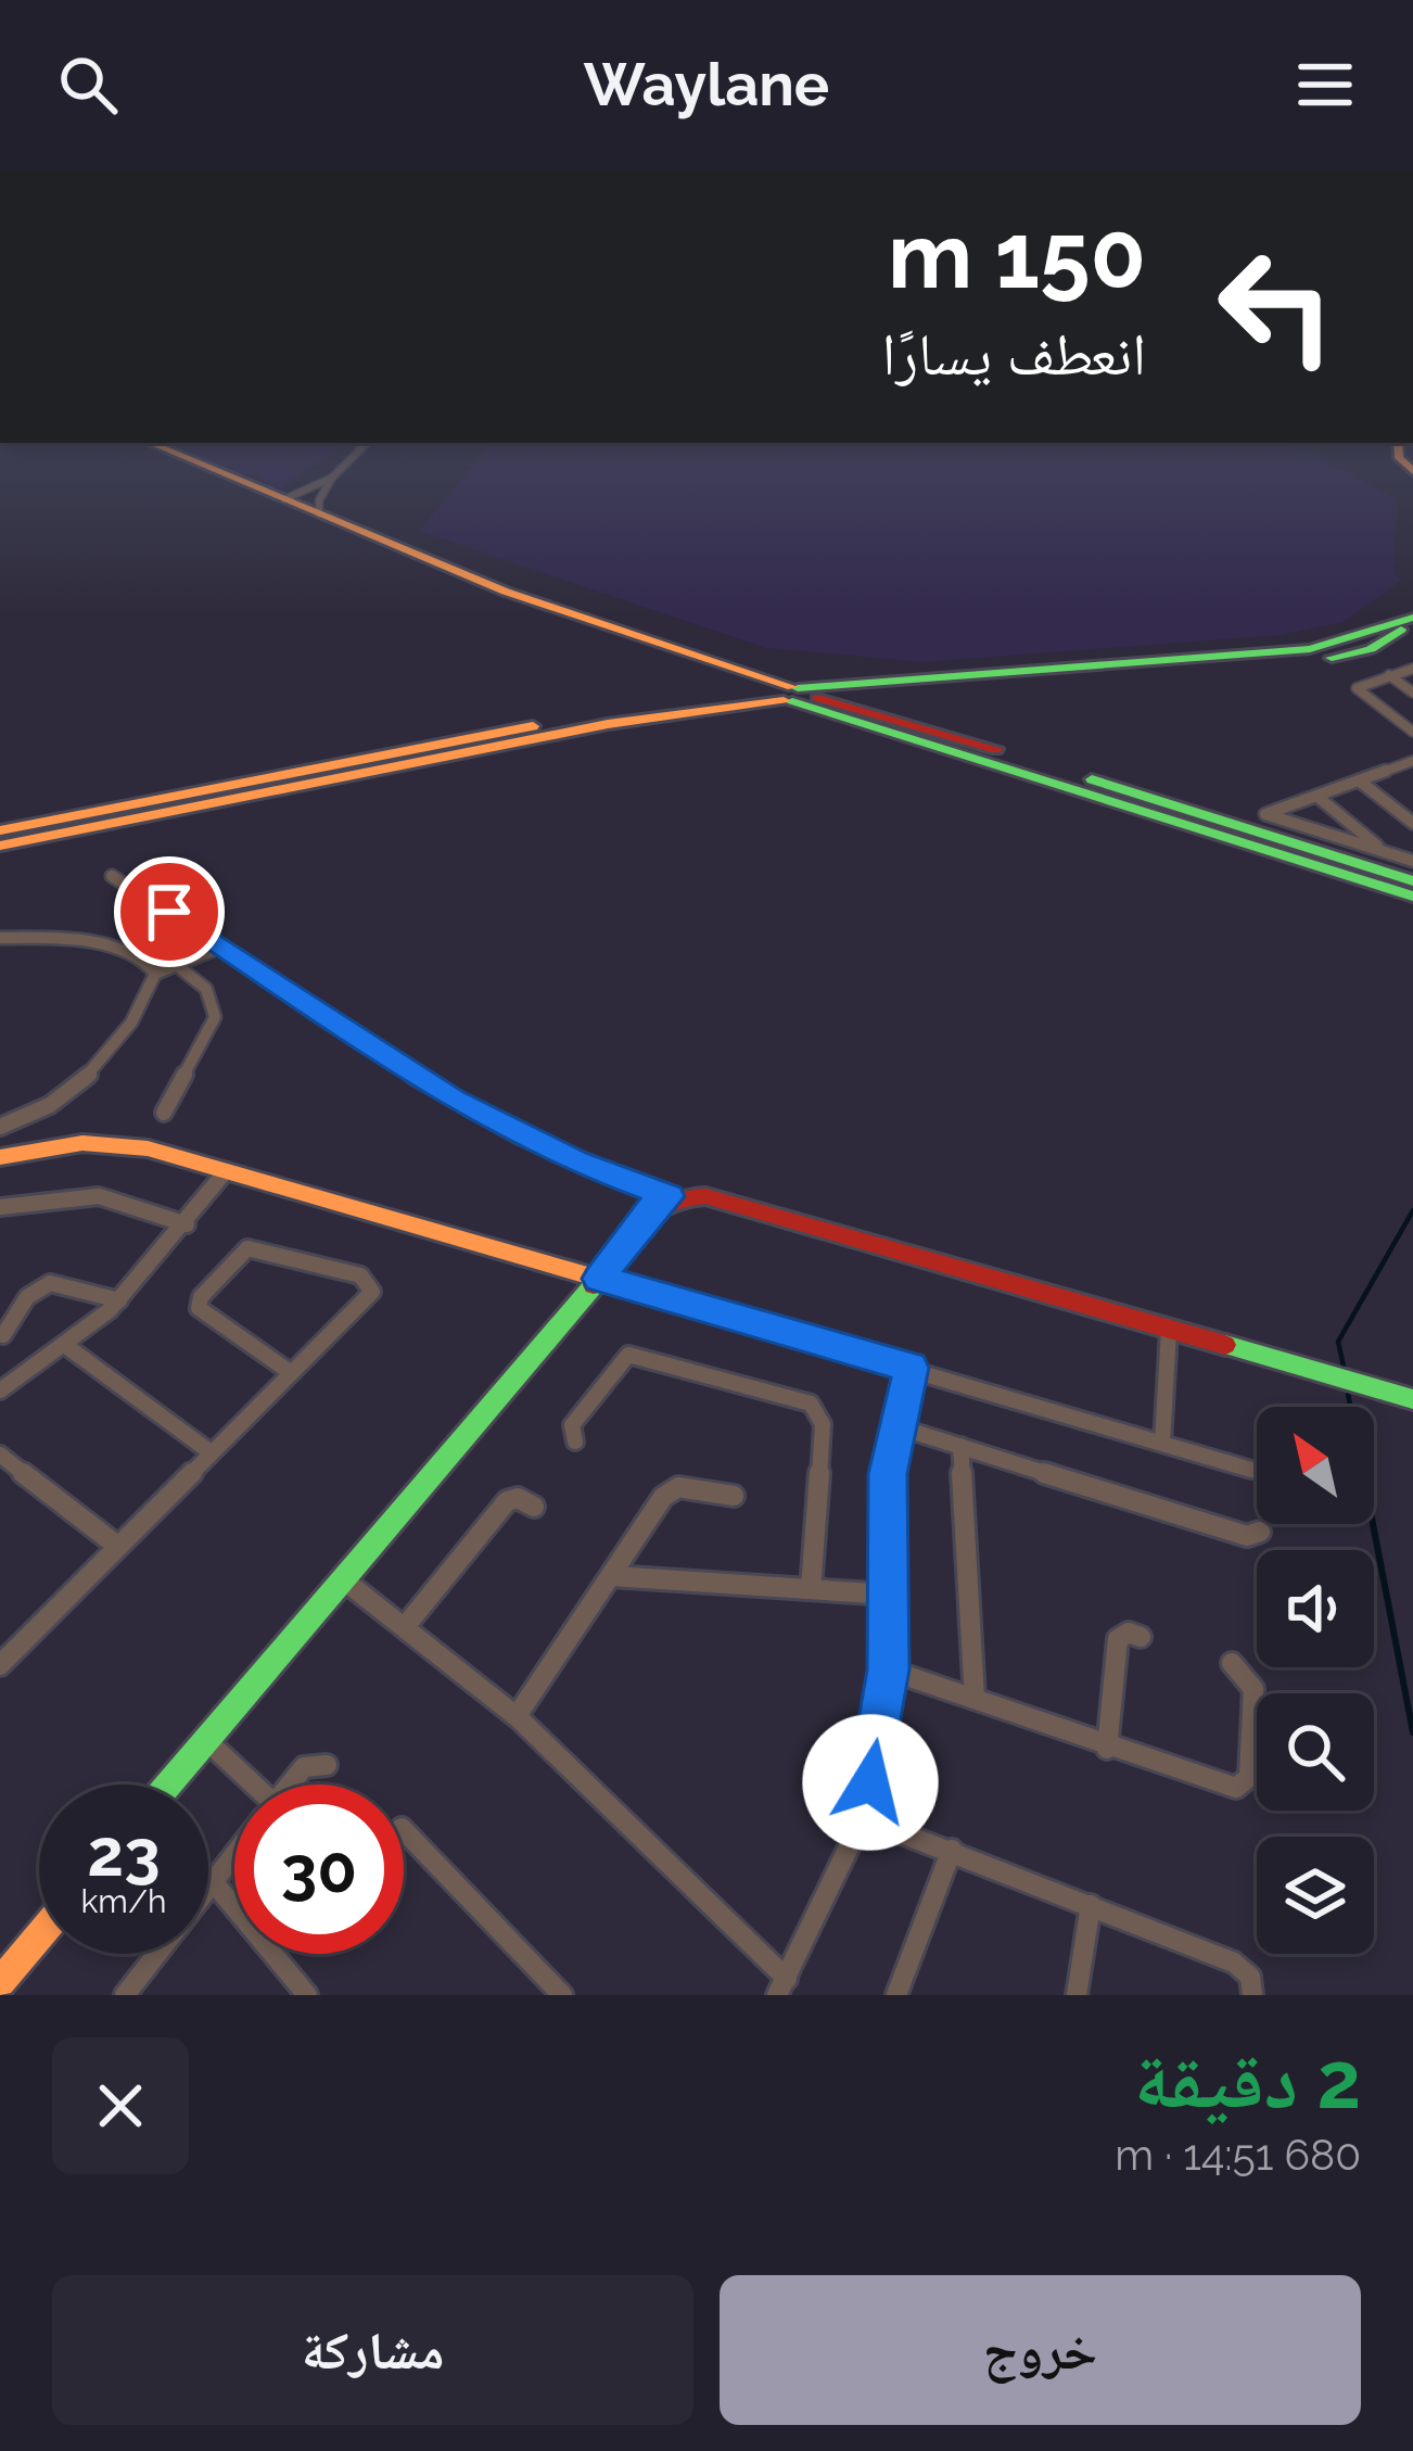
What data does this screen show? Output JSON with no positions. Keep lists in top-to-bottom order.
{
  "north": "top left",
  "page": {
    "header": "Waylane",
    "turn": ["150 m", "انعطف يسارًا"],
    "speed": "23 km/h",
    "limit": "30",
    "heading": ["2 دقيقة", "680 m · 14:51"],
    "buttons": ["خروج", "مشاركة"]
  }
}
